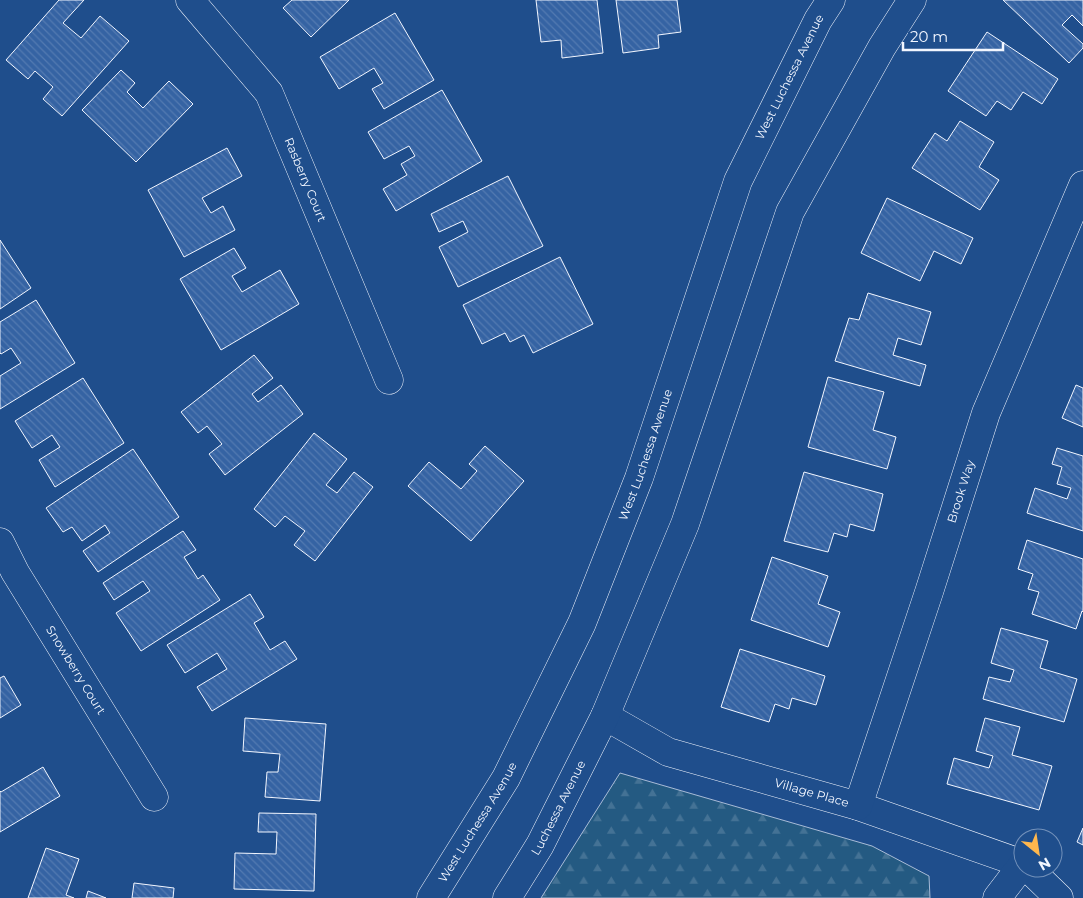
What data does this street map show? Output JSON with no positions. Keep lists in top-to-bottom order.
{
  "streets": {
    "street": [
      "West Luchessa Avenue",
      "Rasberry Court",
      "Brook Way",
      "Snowberry Court",
      "Village Place",
      "Luchessa Avenue"
    ]
  },
  "crossings": [
    ["Brook Way", "Village Place"],
    ["Village Place", "Luchessa Avenue"]
  ],
  "scale_bar": "20 m",
  "north": "bottom right"
}
